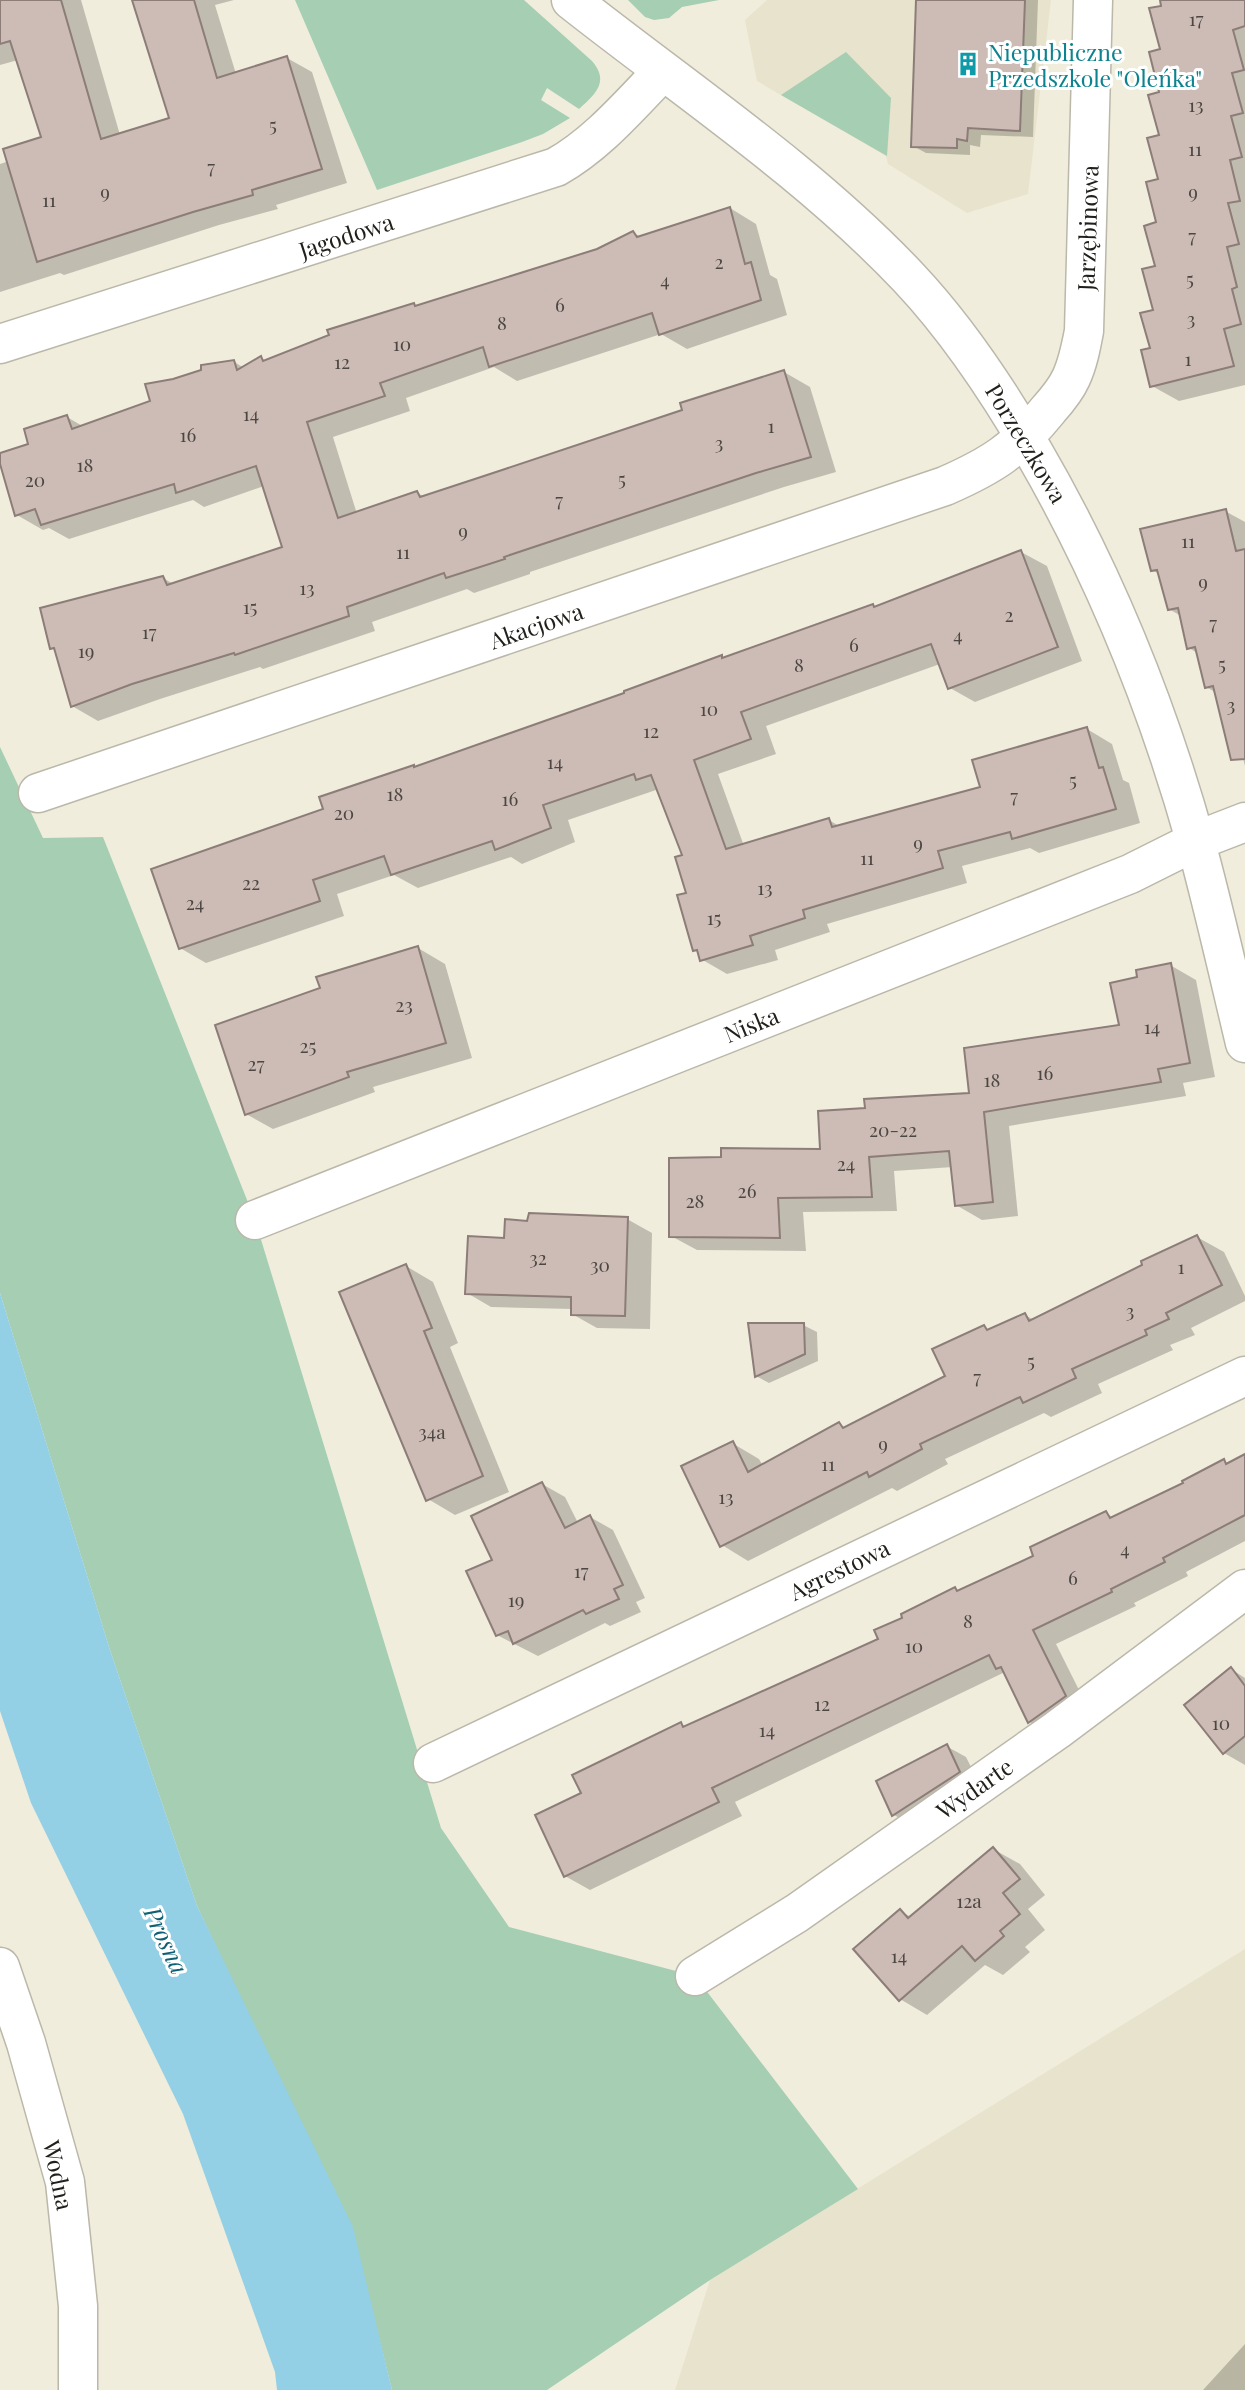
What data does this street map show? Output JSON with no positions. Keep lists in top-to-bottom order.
{
  "streets": {
    "street": [
      "Jarzębinowa",
      "Jagodowa",
      "Porzeczkowa",
      "Akacjowa",
      "Niska",
      "Agrestowa",
      "Wydarte",
      "Wodna"
    ]
  },
  "crossings": [
    ["Jarzębinowa", "Porzeczkowa"],
    ["Jarzębinowa", "Akacjowa"],
    ["Jagodowa", "Porzeczkowa"],
    ["Porzeczkowa", "Akacjowa"],
    ["Porzeczkowa", "Niska"]
  ],
  "water": ["Prosna"],
  "places": {
    "building": ["Niepubliczne Przedszkole \"Oleńka\""]
  },
  "house_numbers": [
    "17",
    "13",
    "5",
    "11",
    "7",
    "9",
    "9",
    "11",
    "7",
    "2",
    "5",
    "4",
    "6",
    "3",
    "8",
    "10",
    "1",
    "12",
    "14",
    "1",
    "16",
    "3",
    "18",
    "5",
    "20",
    "7",
    "9",
    "11",
    "11",
    "9",
    "13",
    "15",
    "2",
    "7",
    "17",
    "4",
    "6",
    "19",
    "5",
    "8",
    "3",
    "10",
    "12",
    "14",
    "5",
    "18",
    "7",
    "16",
    "20",
    "9",
    "11",
    "22",
    "13",
    "24",
    "15",
    "23",
    "14",
    "25",
    "27",
    "16",
    "18",
    "20-22",
    "24",
    "26",
    "28",
    "32",
    "30",
    "1",
    "3",
    "5",
    "7",
    "34a",
    "9",
    "11",
    "13",
    "4",
    "17",
    "6",
    "19",
    "8",
    "10",
    "12",
    "10",
    "14",
    "12a",
    "14"
  ]
}
